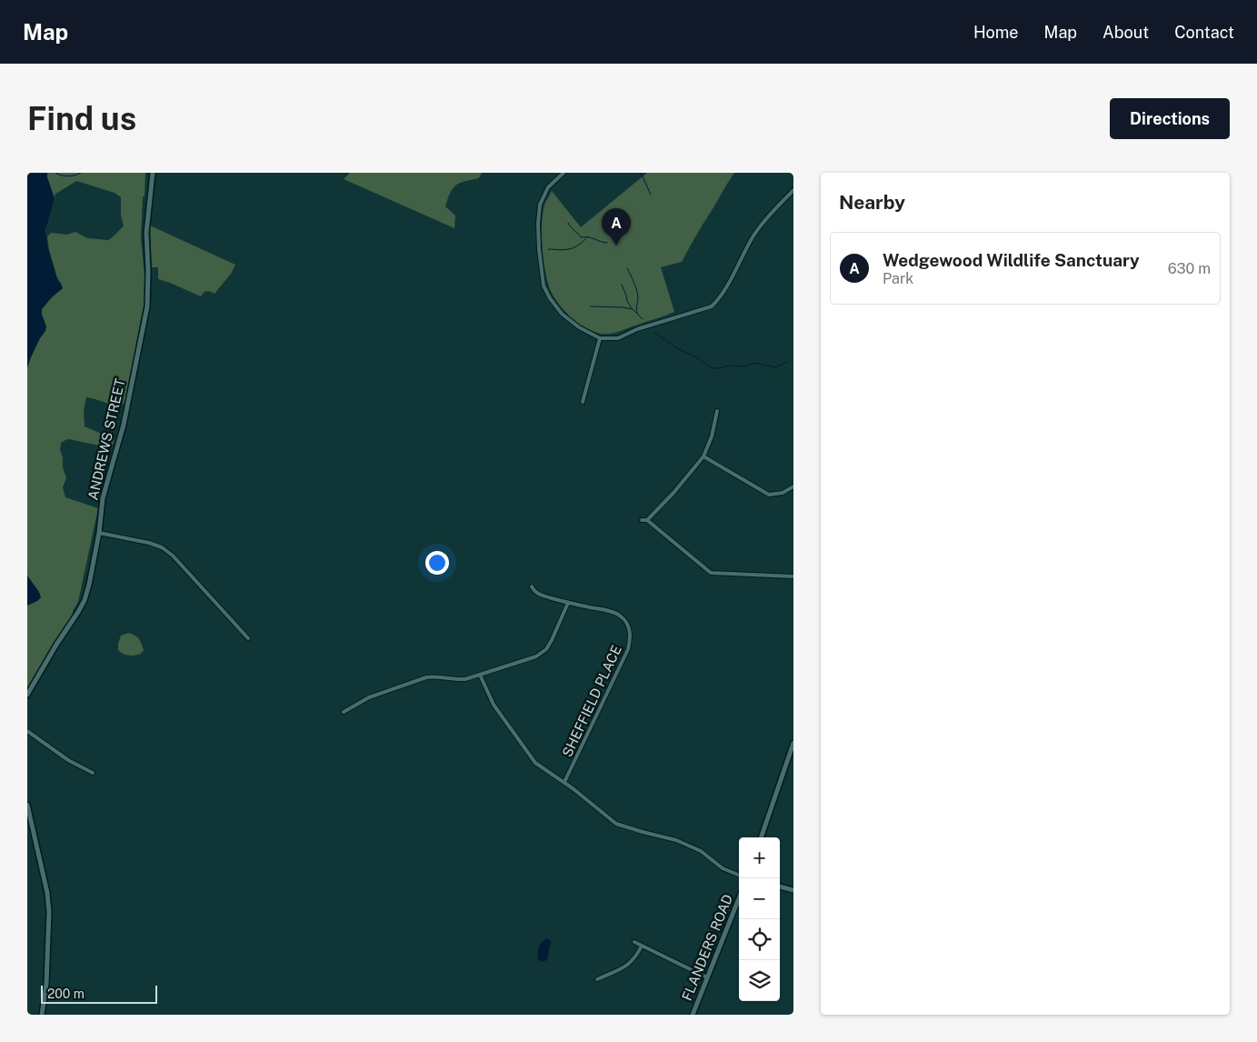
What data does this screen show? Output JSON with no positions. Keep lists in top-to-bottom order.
{
  "streets": {
    "street": ["ANDREWS STREET", "SHEFFIELD PLACE", "FLANDERS ROAD"]
  },
  "scale_bar": "200 m",
  "page": {
    "header": "Map",
    "nav": [
      "Home",
      "Map",
      "About",
      "Contact"
    ],
    "buttons": "Directions",
    "title": "Find us",
    "heading": "Nearby",
    "pins": "A",
    "list": [
      {
        "mark": "A",
        "name": "Wedgewood Wildlife Sanctuary",
        "note": "Park",
        "value": "630 m"
      }
    ],
    "map_buttons": ["+", "−"],
    "scale": "200 m"
  }
}
